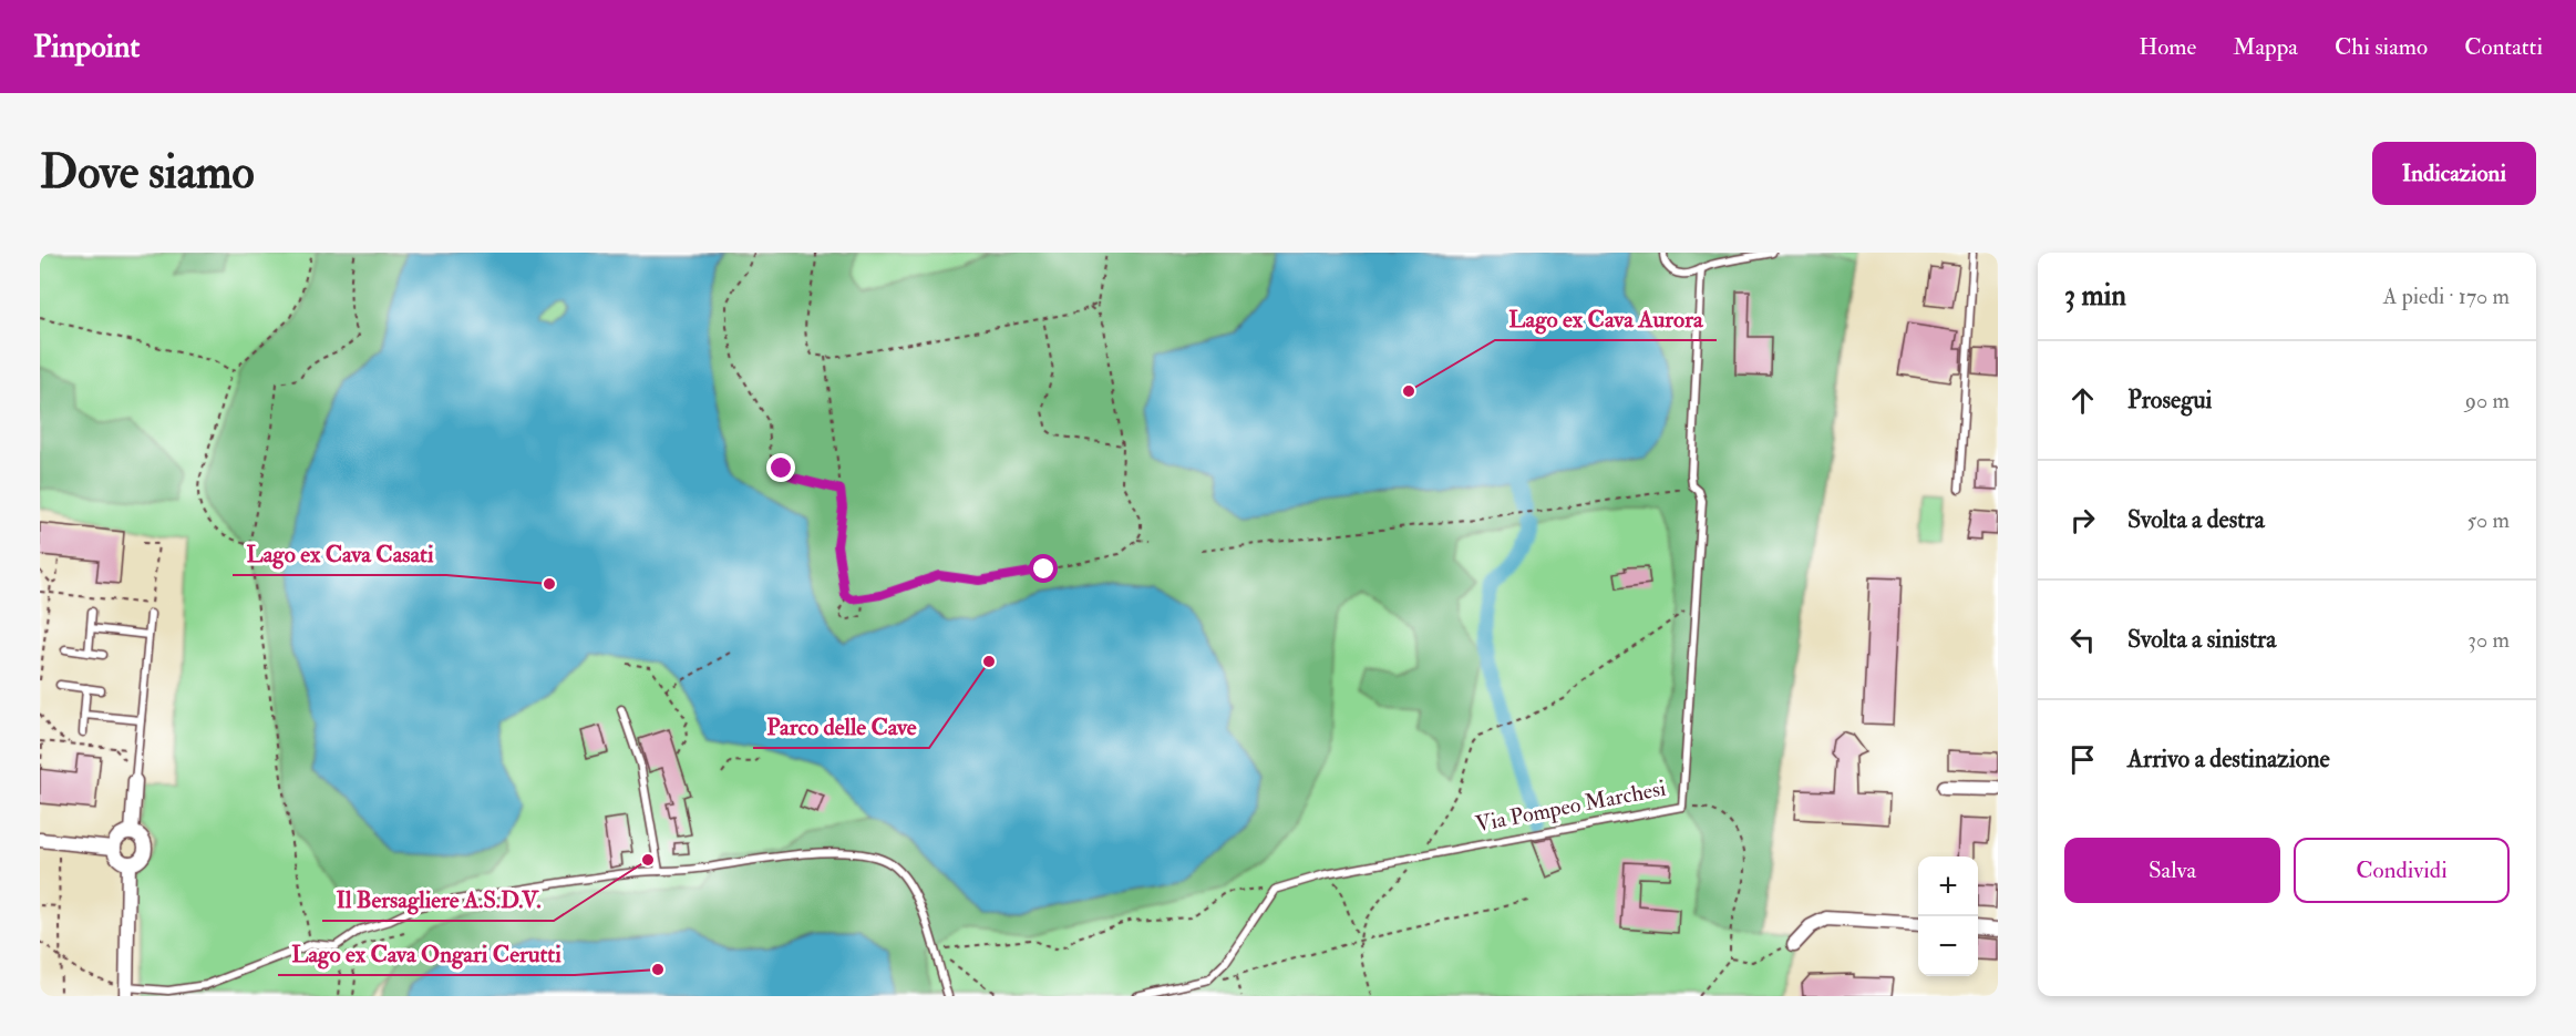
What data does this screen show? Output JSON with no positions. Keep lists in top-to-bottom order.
{
  "streets": {
    "lane": ["Via Pompeo Marchesi"]
  },
  "places": [
    "Lago ex Cava Aurora",
    "Lago ex Cava Casati",
    "Parco delle Cave",
    "Il Bersagliere A.S.D.V.",
    "Lago ex Cava Ongari Cerutti"
  ],
  "page": {
    "header": "Pinpoint",
    "nav": [
      "Home",
      "Mappa",
      "Chi siamo",
      "Contatti"
    ],
    "buttons": [
      "Indicazioni",
      ["Salva", "Condividi"]
    ],
    "title": "Dove siamo",
    "heading": ["3 min", "A piedi · 170 m"],
    "list": [
      ["Prosegui", "90 m"],
      ["Svolta a destra", "50 m"],
      ["Svolta a sinistra", "30 m"],
      "Arrivo a destinazione"
    ],
    "map_buttons": ["+", "−"]
  }
}
